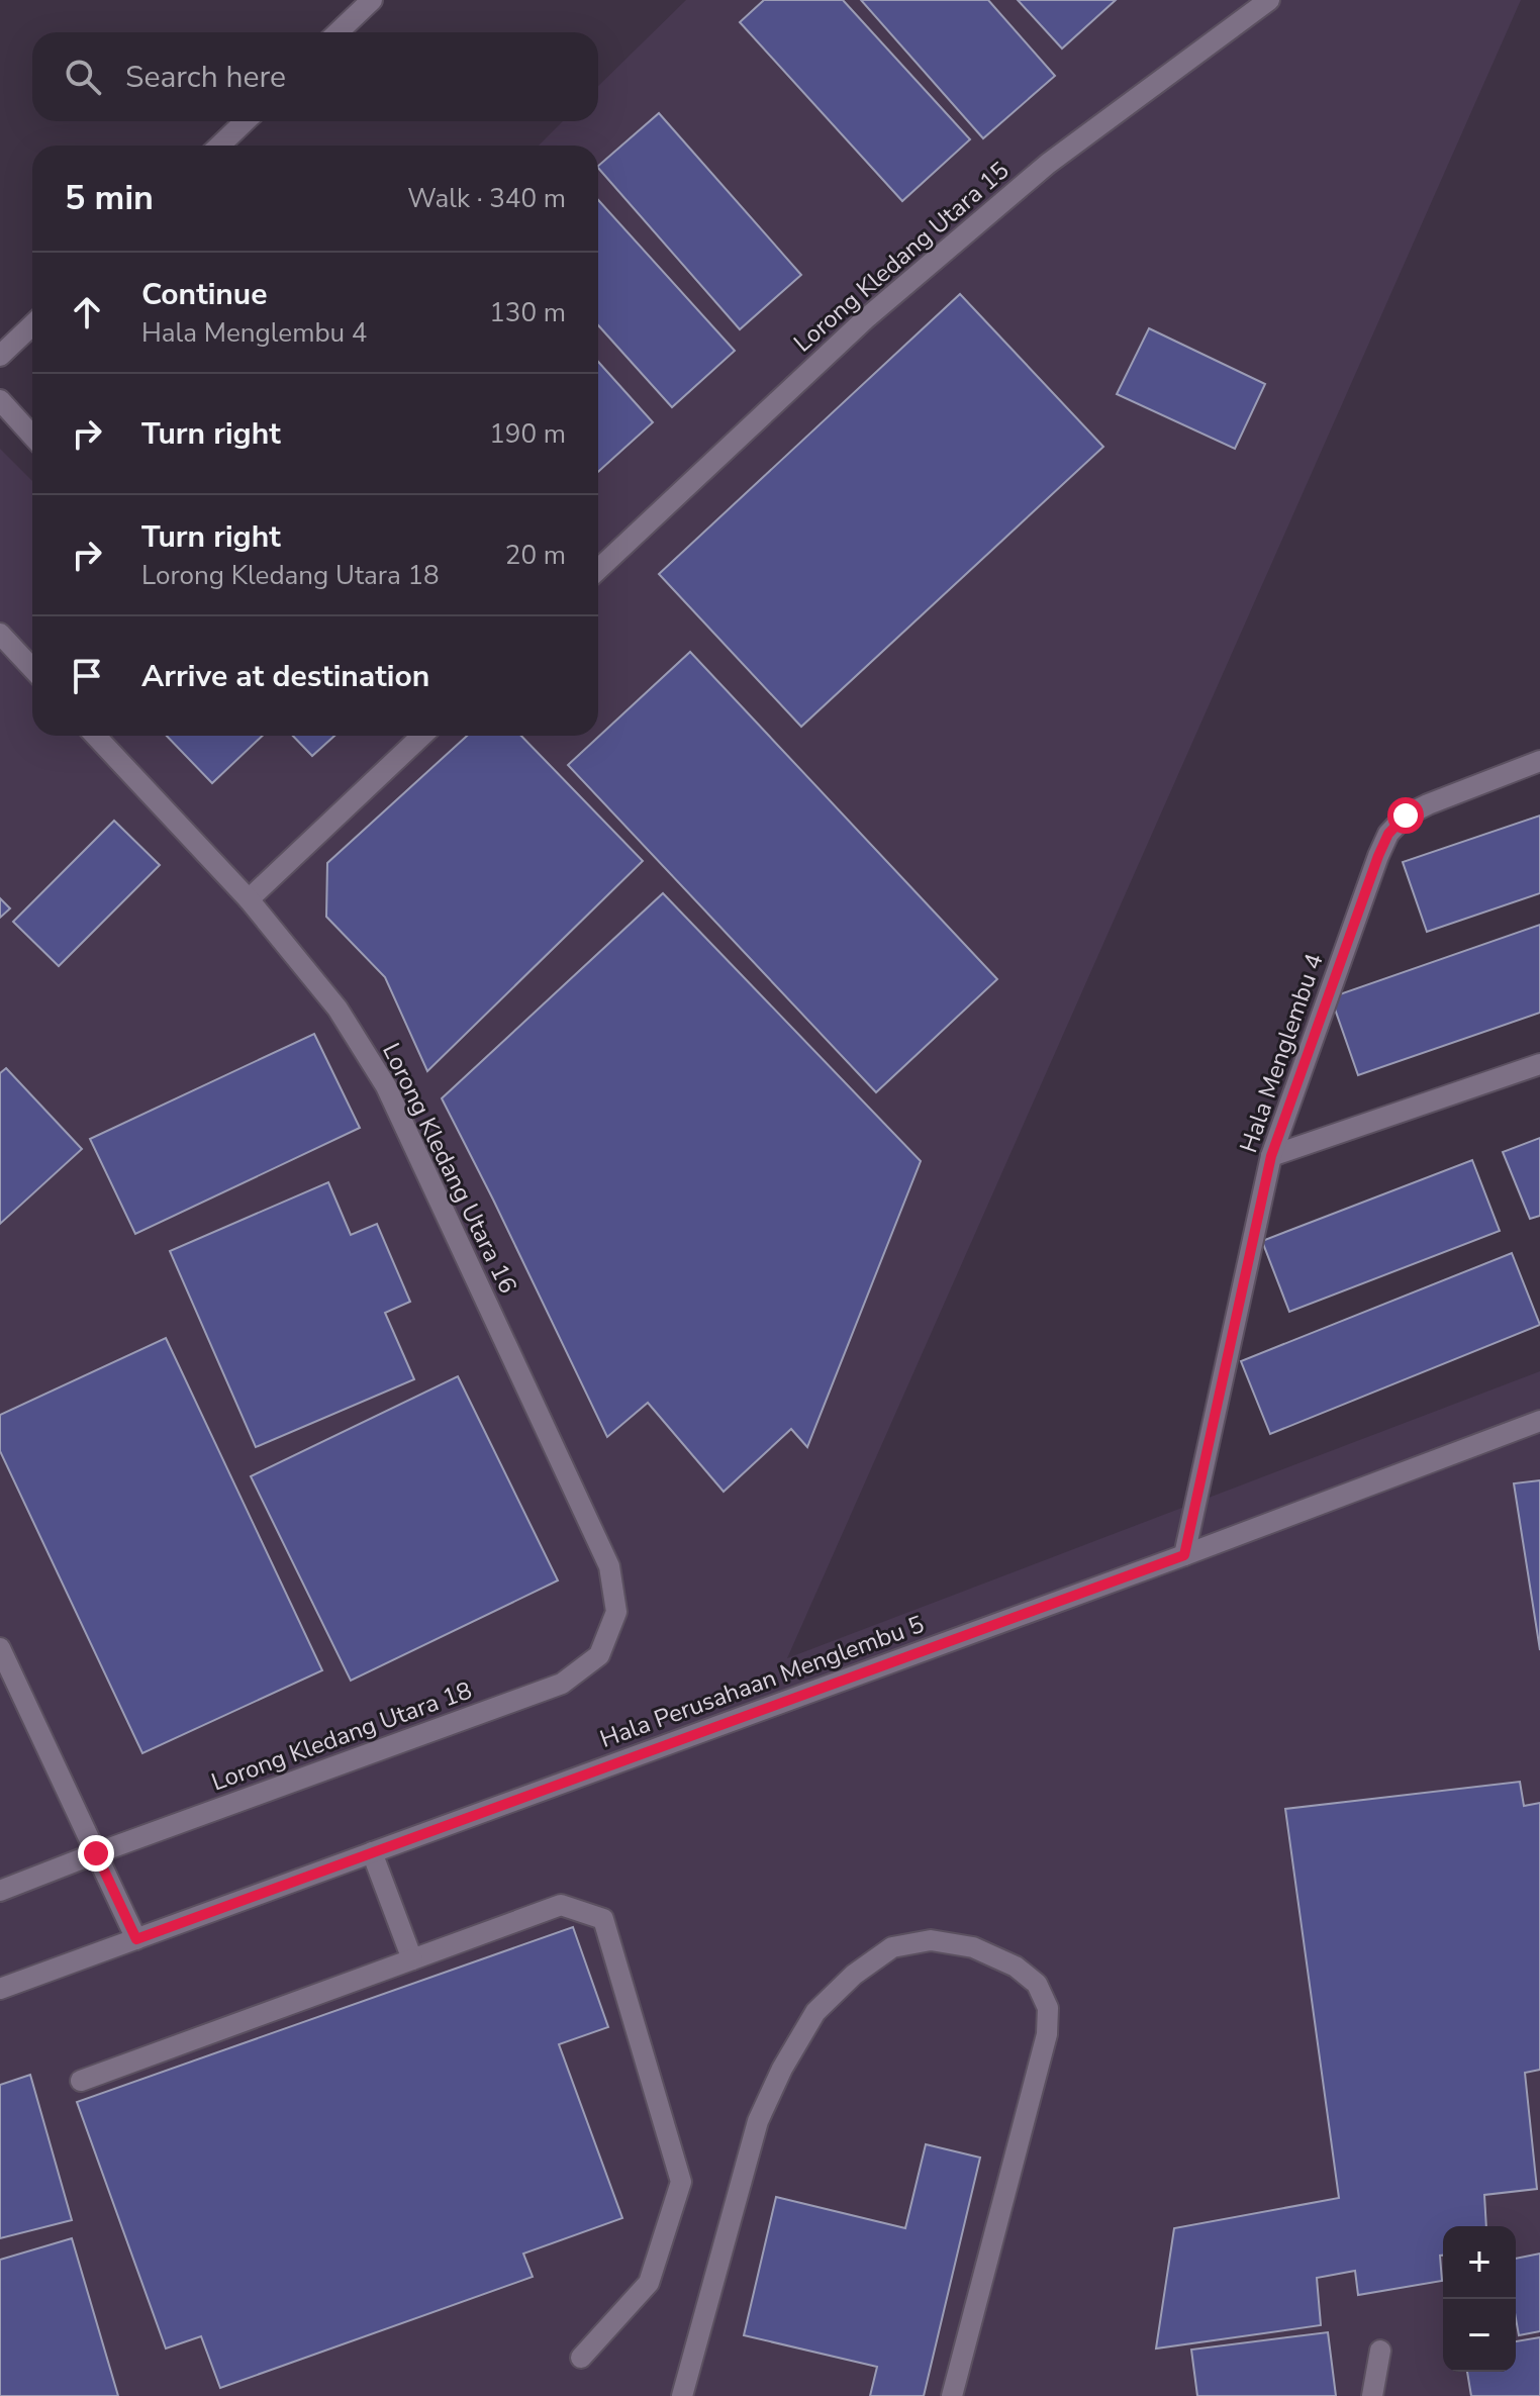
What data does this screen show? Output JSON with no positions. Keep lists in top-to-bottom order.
{
  "streets": {
    "street": [
      "Lorong Kledang Utara 15",
      "Hala Menglembu 4",
      "Lorong Kledang Utara 16",
      "Hala Perusahaan Menglembu 5",
      "Lorong Kledang Utara 18"
    ]
  },
  "crossings": [
    ["Hala Menglembu 4", "Hala Perusahaan Menglembu 5"],
    ["Lorong Kledang Utara 16", "Lorong Kledang Utara 18"]
  ],
  "page": {
    "search": "Search here",
    "heading": ["5 min", "Walk · 340 m"],
    "list": [
      ["Continue", "Hala Menglembu 4", "130 m"],
      ["Turn right", "190 m"],
      ["Turn right", "Lorong Kledang Utara 18", "20 m"],
      "Arrive at destination"
    ],
    "map_buttons": ["+", "−"]
  }
}
